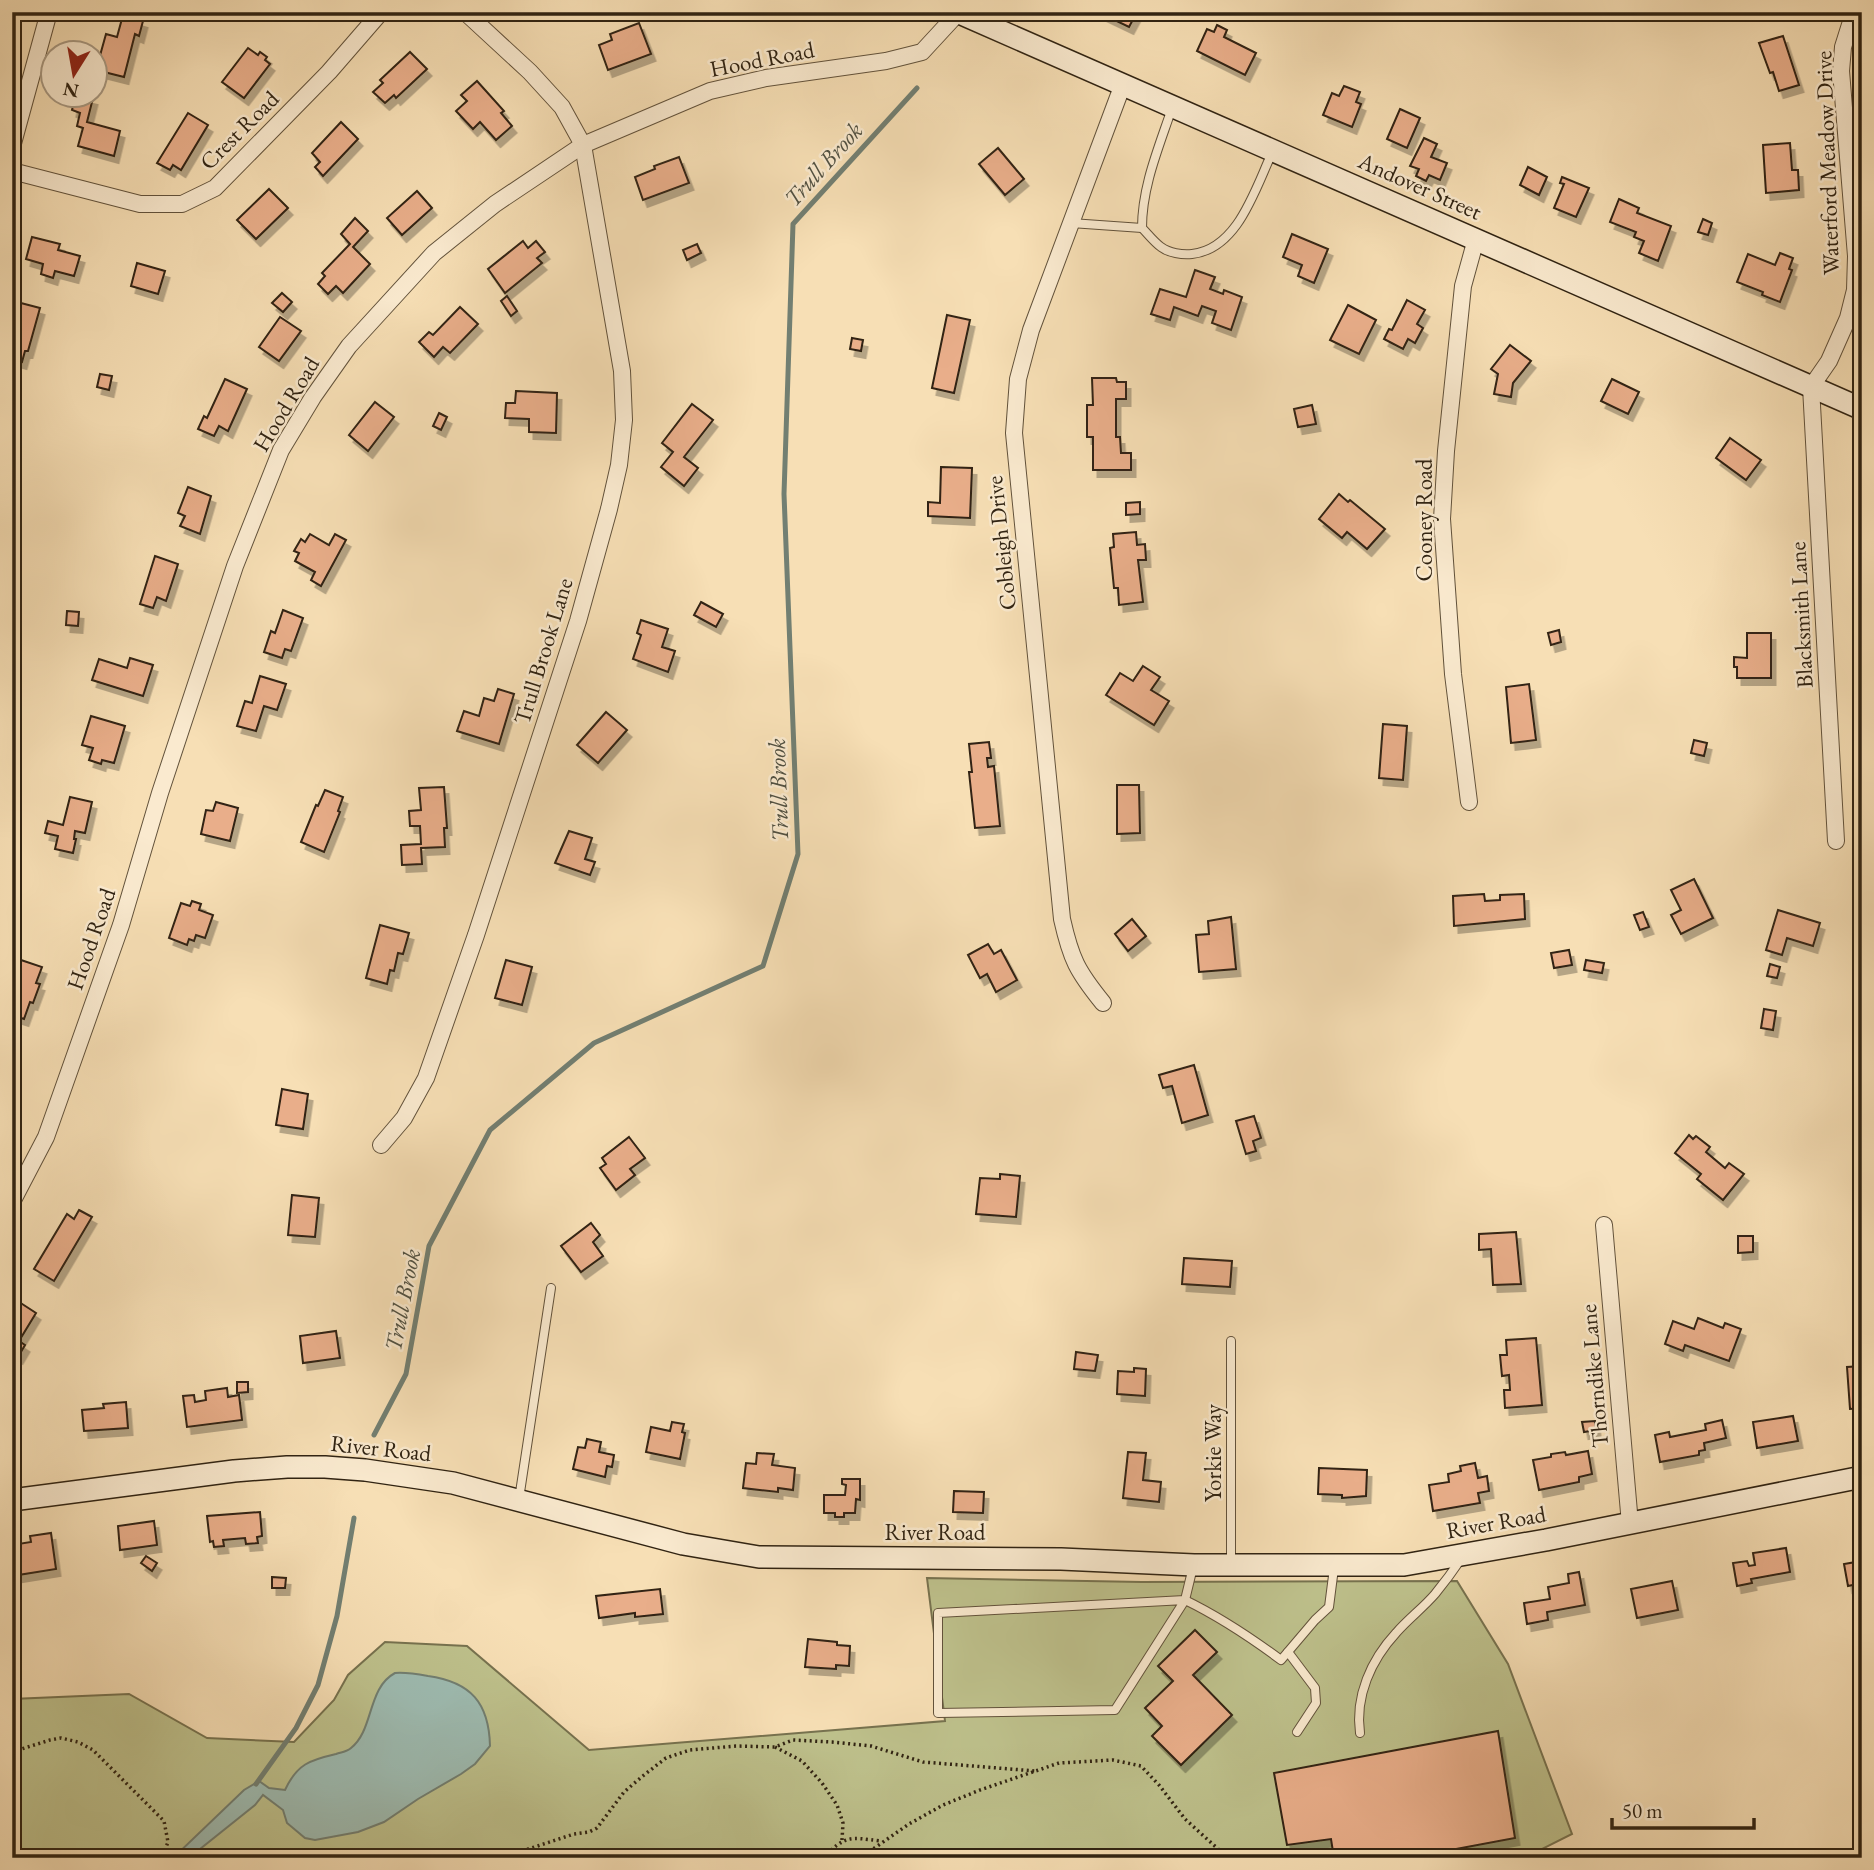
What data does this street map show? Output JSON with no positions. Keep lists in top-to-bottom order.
{
  "streets": {
    "main road": ["Andover Street", "River Road"],
    "street": [
      "Hood Road",
      "Crest Road",
      "Waterford Meadow Drive",
      "Cooney Road",
      "Cobleigh Drive",
      "Blacksmith Lane",
      "Trull Brook Lane",
      "Thorndike Lane"
    ],
    "lane": ["Yorkie Way"]
  },
  "crossings": [
    ["Hood Road", "Andover Street"],
    ["Hood Road", "Trull Brook Lane"],
    ["Waterford Meadow Drive", "Andover Street"],
    ["Waterford Meadow Drive", "Blacksmith Lane"],
    ["Andover Street", "Cooney Road"],
    ["Andover Street", "Cobleigh Drive"],
    ["Andover Street", "Blacksmith Lane"],
    ["Thorndike Lane", "River Road"],
    ["River Road", "Yorkie Way"]
  ],
  "water": ["Trull Brook"],
  "scale_bar": "50 m",
  "north": "bottom"
}
